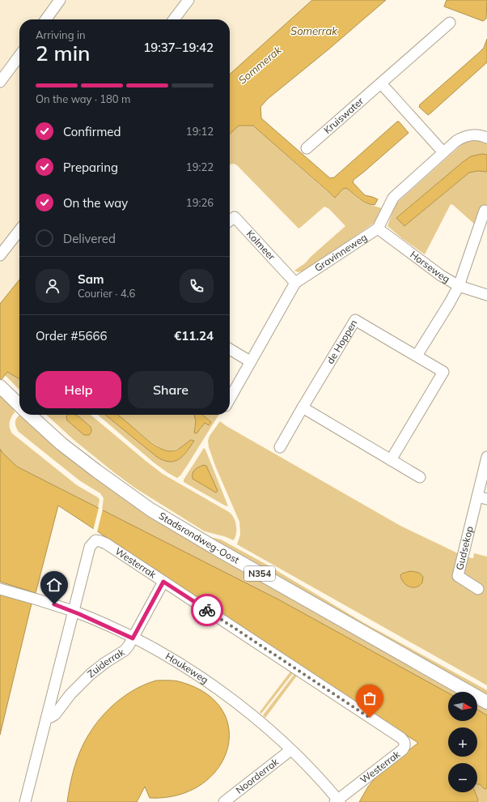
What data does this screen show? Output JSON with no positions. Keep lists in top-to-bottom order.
{
  "streets": {
    "main road": ["Stadsrondweg-Oost", "N354"],
    "street": [
      "Kruiswater",
      "Kolmeer",
      "Gravinneweg",
      "Horseweg",
      "de Hoppen",
      "Gudsekop",
      "Westerrak",
      "Zuiderrak",
      "Houkeweg",
      "Noorderrak"
    ]
  },
  "crossings": [
    ["Kolmeer", "Gravinneweg"],
    ["Gravinneweg", "Horseweg"],
    ["Westerrak", "Zuiderrak"],
    ["Westerrak", "Houkeweg"],
    ["Zuiderrak", "Houkeweg"],
    ["Houkeweg", "Noorderrak"]
  ],
  "water": ["Somerrak", "Sommerak"],
  "north": "right",
  "page": {
    "heading": ["2 min", "Arriving in", "19:37–19:42"],
    "panel": [
      "Sam",
      "Courier · 4.6",
      "Order #5666",
      "€11.24"
    ],
    "bar": "On the way · 180 m",
    "list": [
      ["Confirmed", "19:12"],
      ["Preparing", "19:22"],
      ["On the way", "19:26"],
      "Delivered"
    ],
    "buttons": ["Help", "Share"],
    "map_buttons": ["+", "−"]
  }
}
